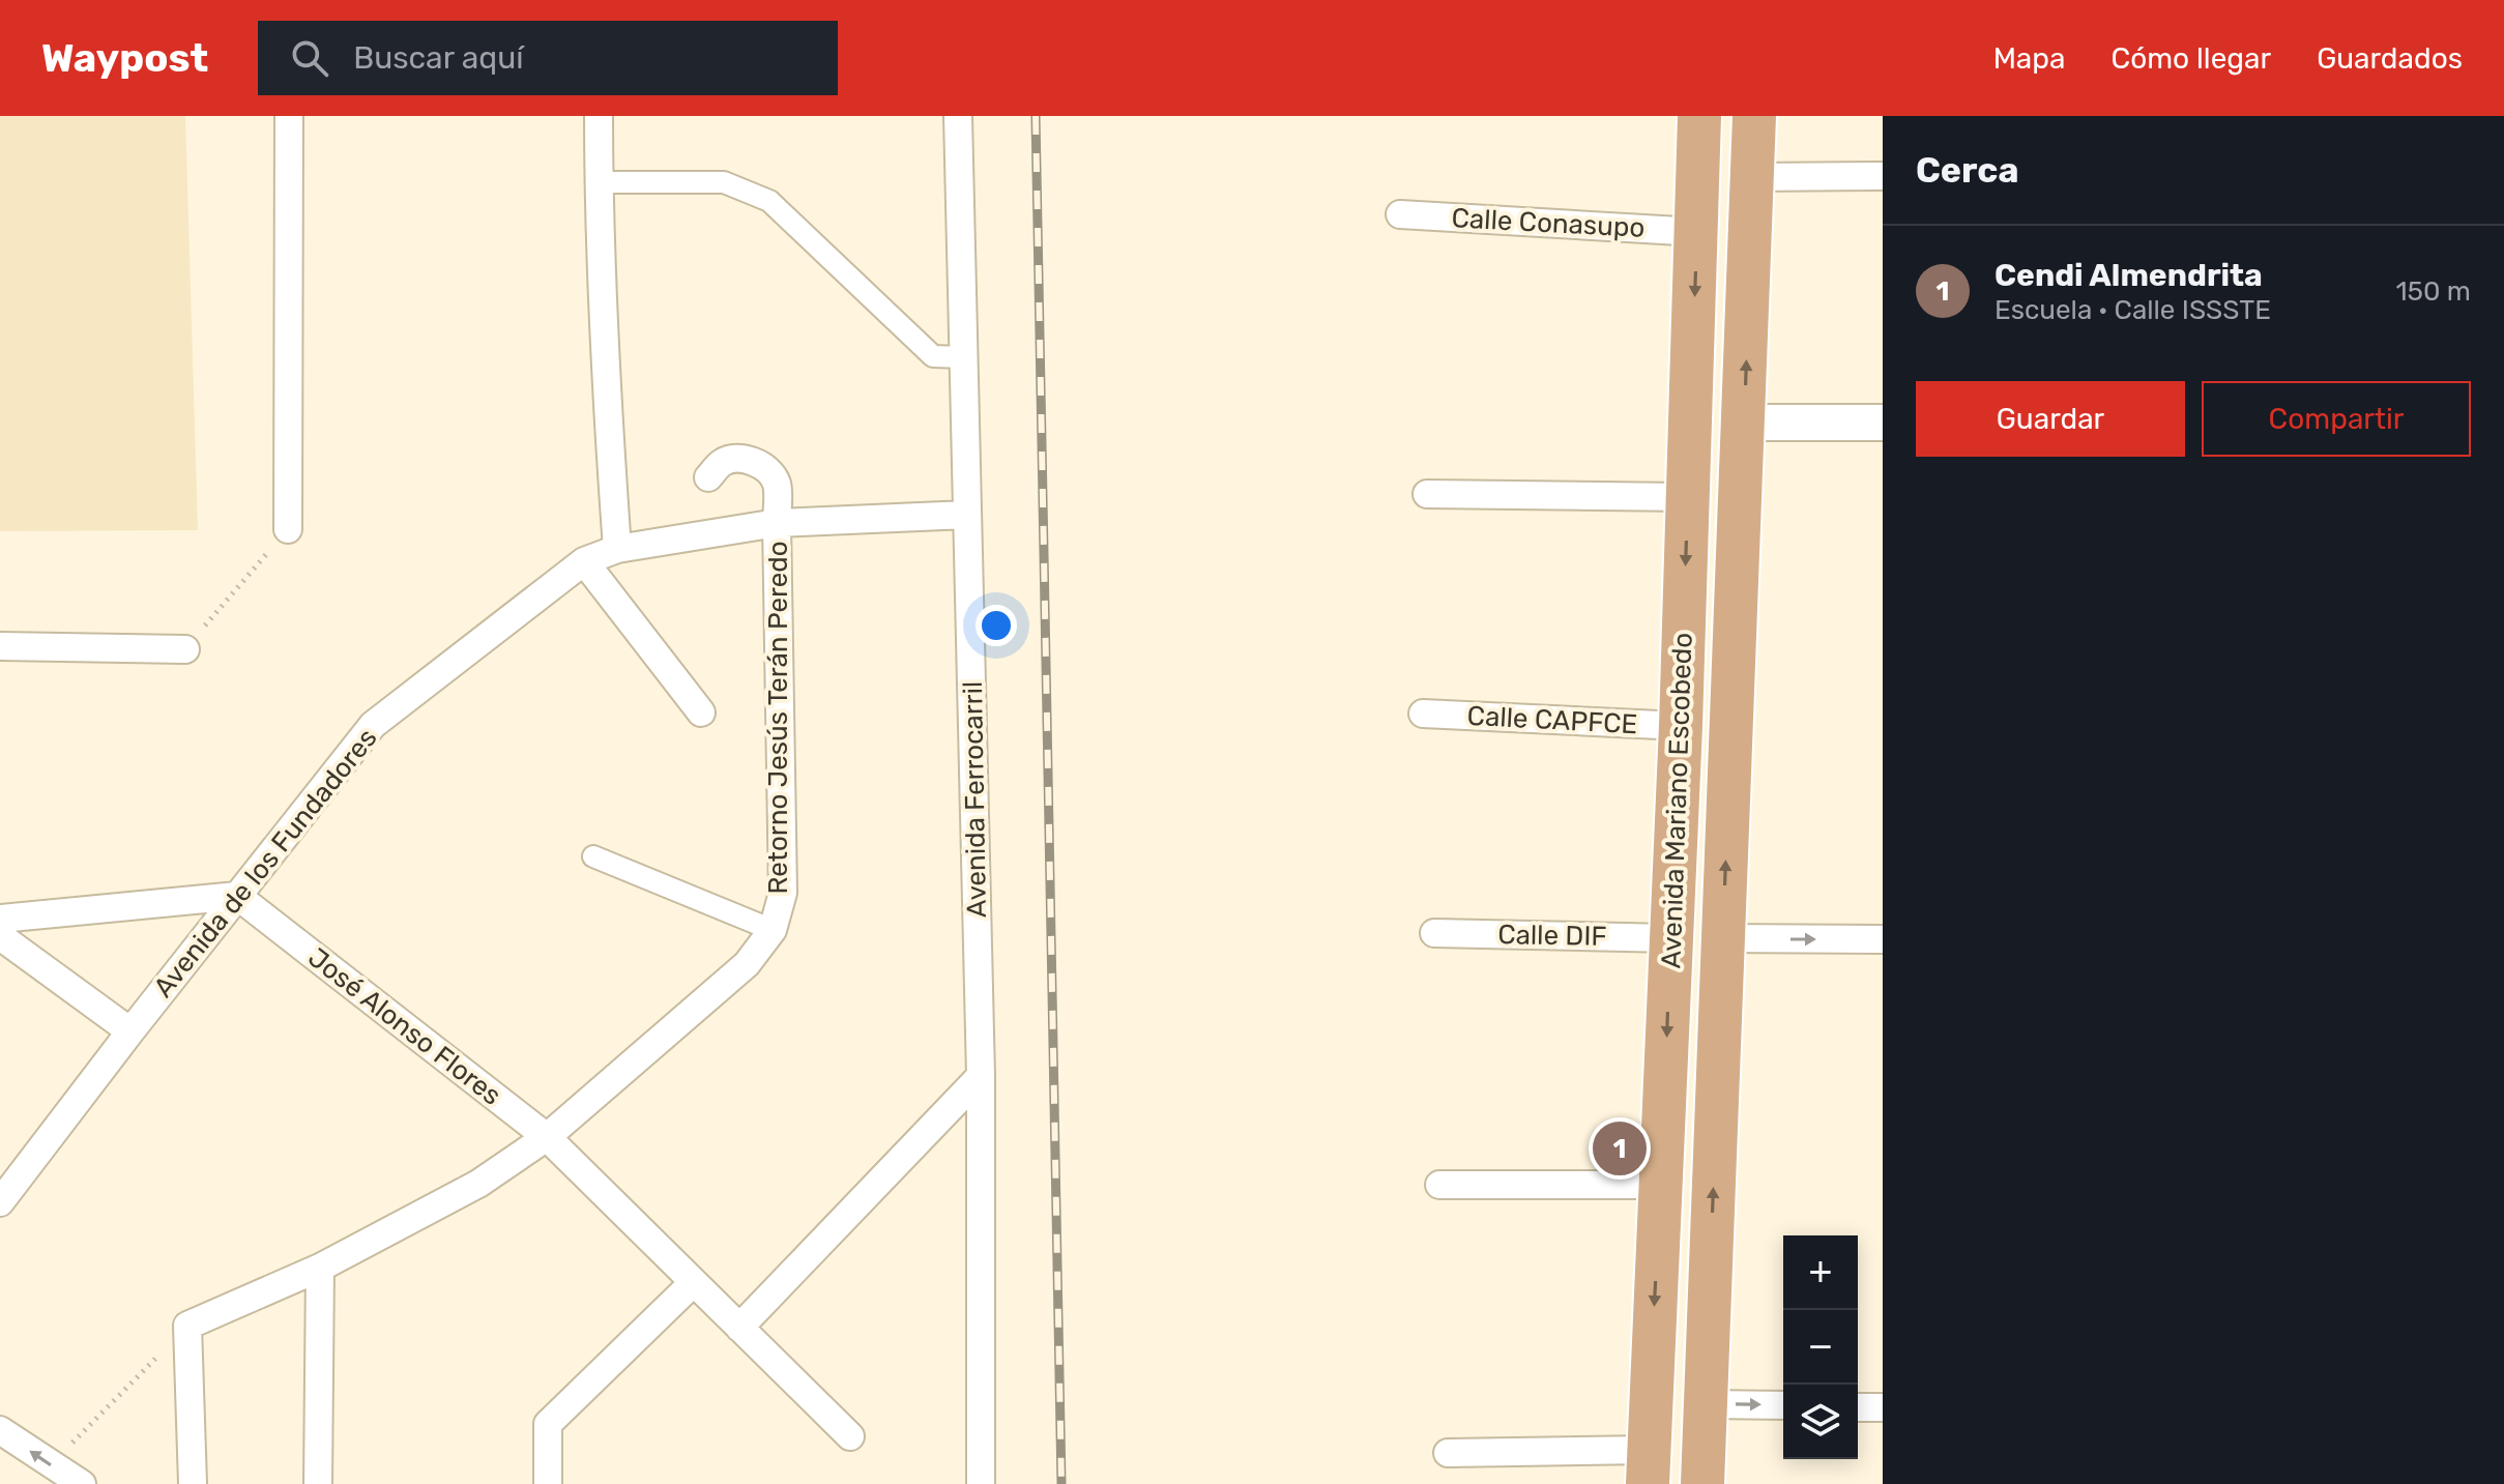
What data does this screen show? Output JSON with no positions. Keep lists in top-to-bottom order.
{
  "streets": {
    "main road": ["Avenida Mariano Escobedo"],
    "street": [
      "Calle Conasupo",
      "Retorno Jesús Terán Peredo",
      "Calle CAPFCE",
      "Avenida Ferrocarril",
      "Avenida de los Fundadores",
      "Calle DIF",
      "José Alonso Flores"
    ]
  },
  "crossings": [
    ["Calle Conasupo", "Avenida Mariano Escobedo"],
    ["Retorno Jesús Terán Peredo", "Avenida de los Fundadores"],
    ["Retorno Jesús Terán Peredo", "José Alonso Flores"],
    ["Calle CAPFCE", "Avenida Mariano Escobedo"],
    ["Avenida Ferrocarril", "Avenida de los Fundadores"],
    ["Avenida Mariano Escobedo", "Calle DIF"],
    ["Avenida de los Fundadores", "José Alonso Flores"]
  ],
  "page": {
    "header": "Waypost",
    "search": "Buscar aquí",
    "nav": ["Mapa", "Cómo llegar", "Guardados"],
    "heading": "Cerca",
    "list": [
      {
        "mark": "1",
        "name": "Cendi Almendrita",
        "note": "Escuela · Calle ISSSTE",
        "value": "150 m"
      }
    ],
    "buttons": ["Guardar", "Compartir"],
    "pins": "1",
    "map_buttons": ["+", "−"]
  }
}
